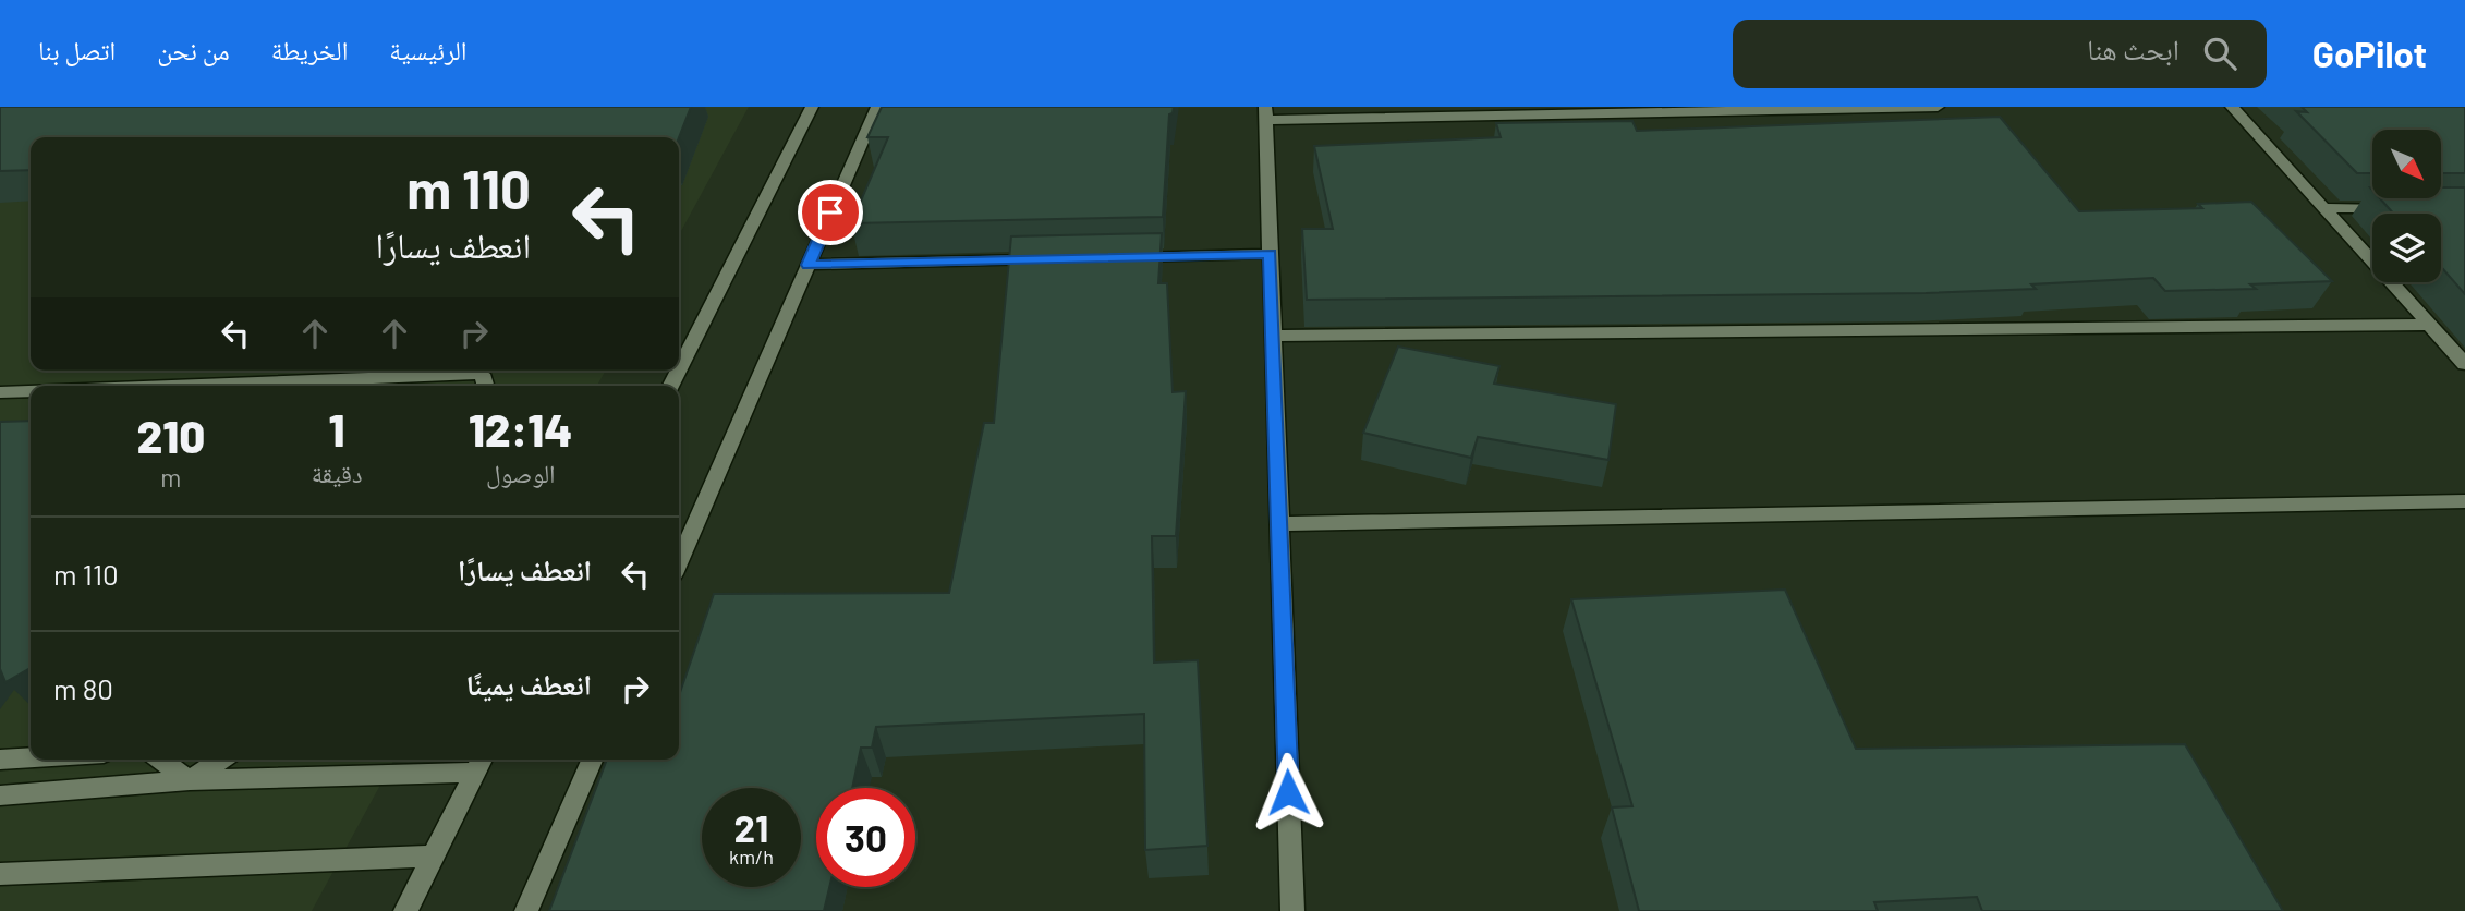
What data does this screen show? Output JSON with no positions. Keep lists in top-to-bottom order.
{
  "north": "bottom right",
  "page": {
    "header": "GoPilot",
    "search": "ابحث هنا",
    "nav": [
      "الرئيسية",
      "الخريطة",
      "من نحن",
      "اتصل بنا"
    ],
    "turn": ["110 m", "انعطف يسارًا"],
    "eta": [
      "12:14",
      "الوصول",
      "1",
      "دقيقة",
      "210",
      "m"
    ],
    "list": [
      {
        "name": "انعطف يسارًا",
        "value": "110 m"
      },
      {
        "name": "انعطف يمينًا",
        "value": "80 m"
      }
    ],
    "speed": "21 km/h",
    "limit": "30"
  }
}
